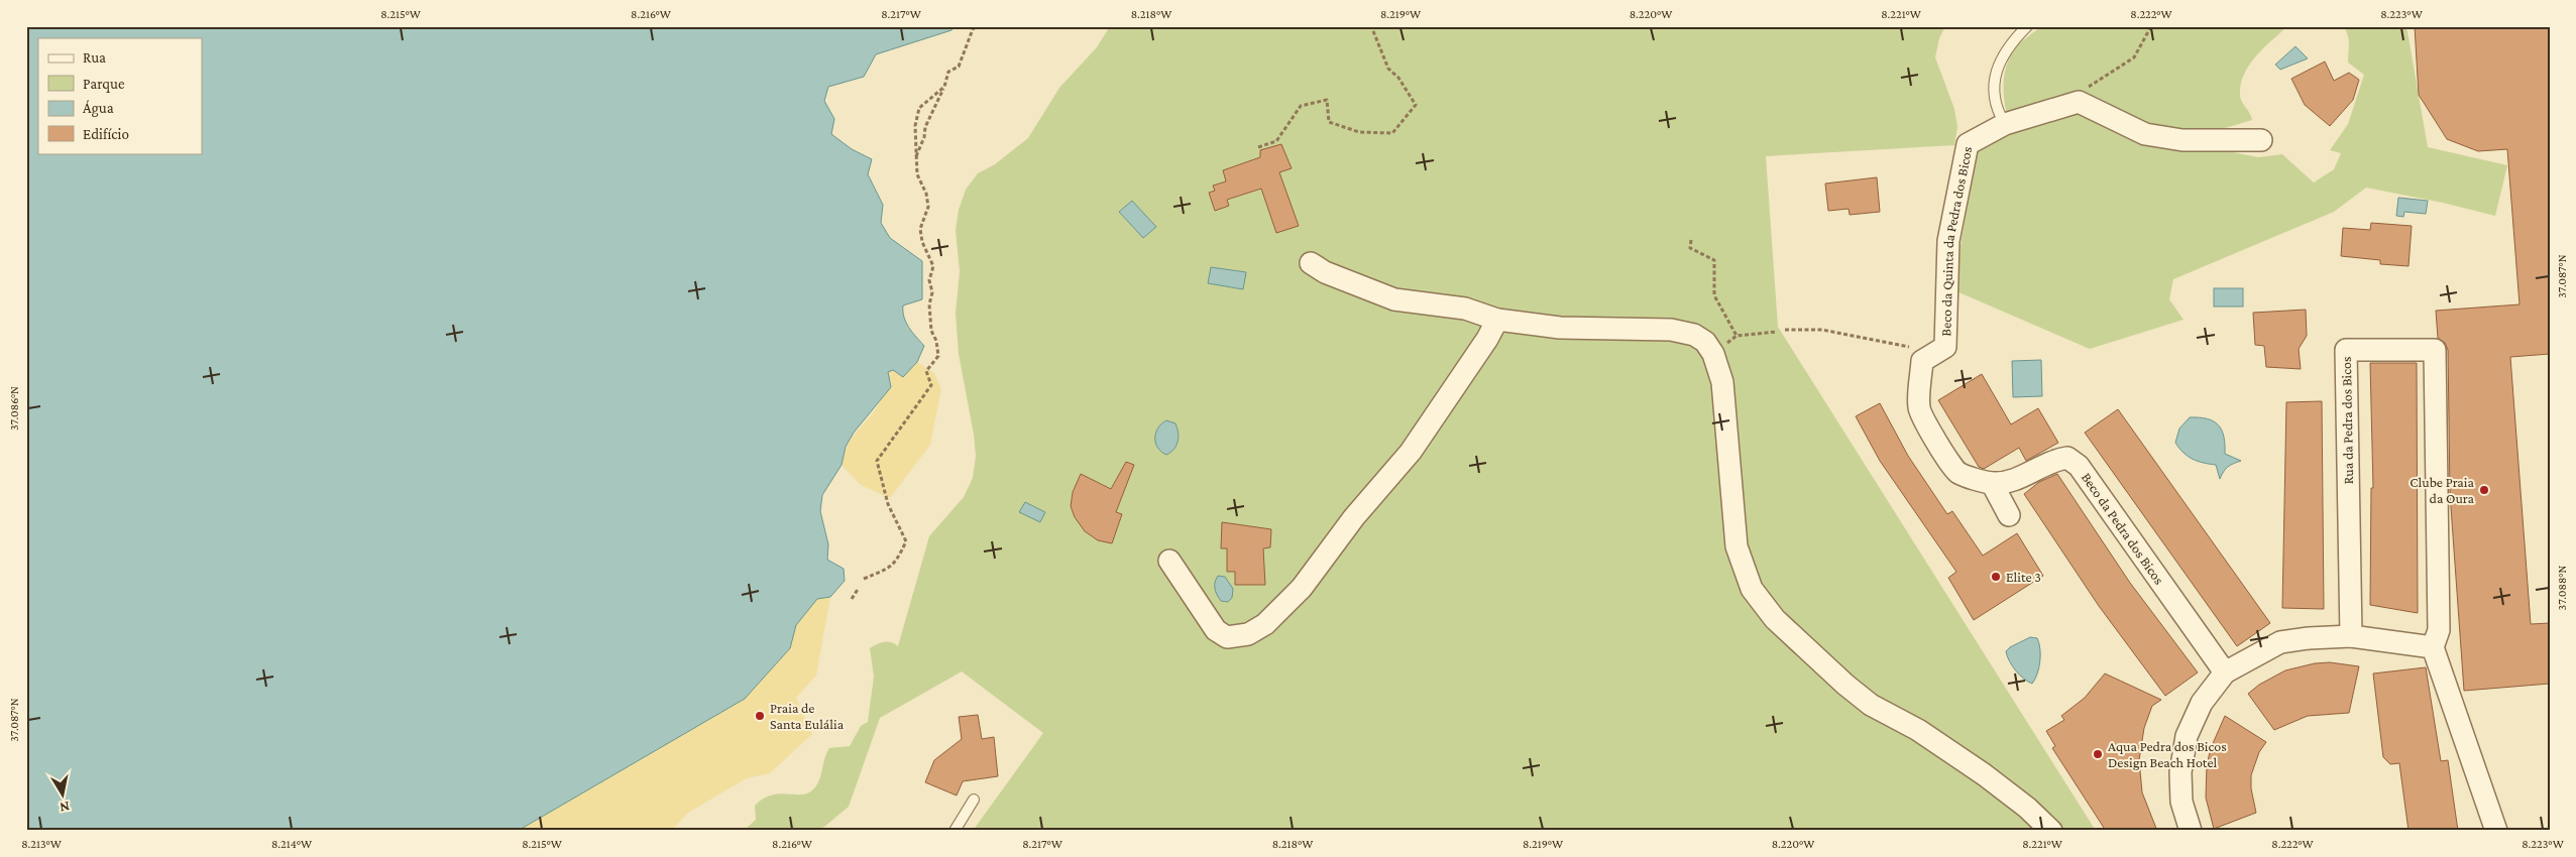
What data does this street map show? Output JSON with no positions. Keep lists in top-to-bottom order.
{
  "streets": {
    "street": ["Beco da Quinta da Pedra dos Bicos", "Rua da Pedra dos Bicos", "Beco da Pedra dos Bicos"]
  },
  "crossings": [
    ["Beco da Quinta da Pedra dos Bicos", "Beco da Pedra dos Bicos"]
  ],
  "places": [
    "Clube Praia da Oura",
    "Elite 3",
    "Praia de Santa Eulália",
    "Aqua Pedra dos Bicos Design Beach Hotel"
  ],
  "legend": [
    "Rua",
    "Parque",
    "Água",
    "Edifício"
  ],
  "north": "bottom",
  "coordinates": [
    "8.215°W",
    "8.216°W",
    "8.217°W",
    "8.218°W",
    "8.219°W",
    "8.220°W",
    "8.221°W",
    "8.222°W",
    "8.223°W",
    "37.087°N",
    "37.086°N",
    "37.088°N",
    "8.213°W",
    "8.214°W"
  ]
}
